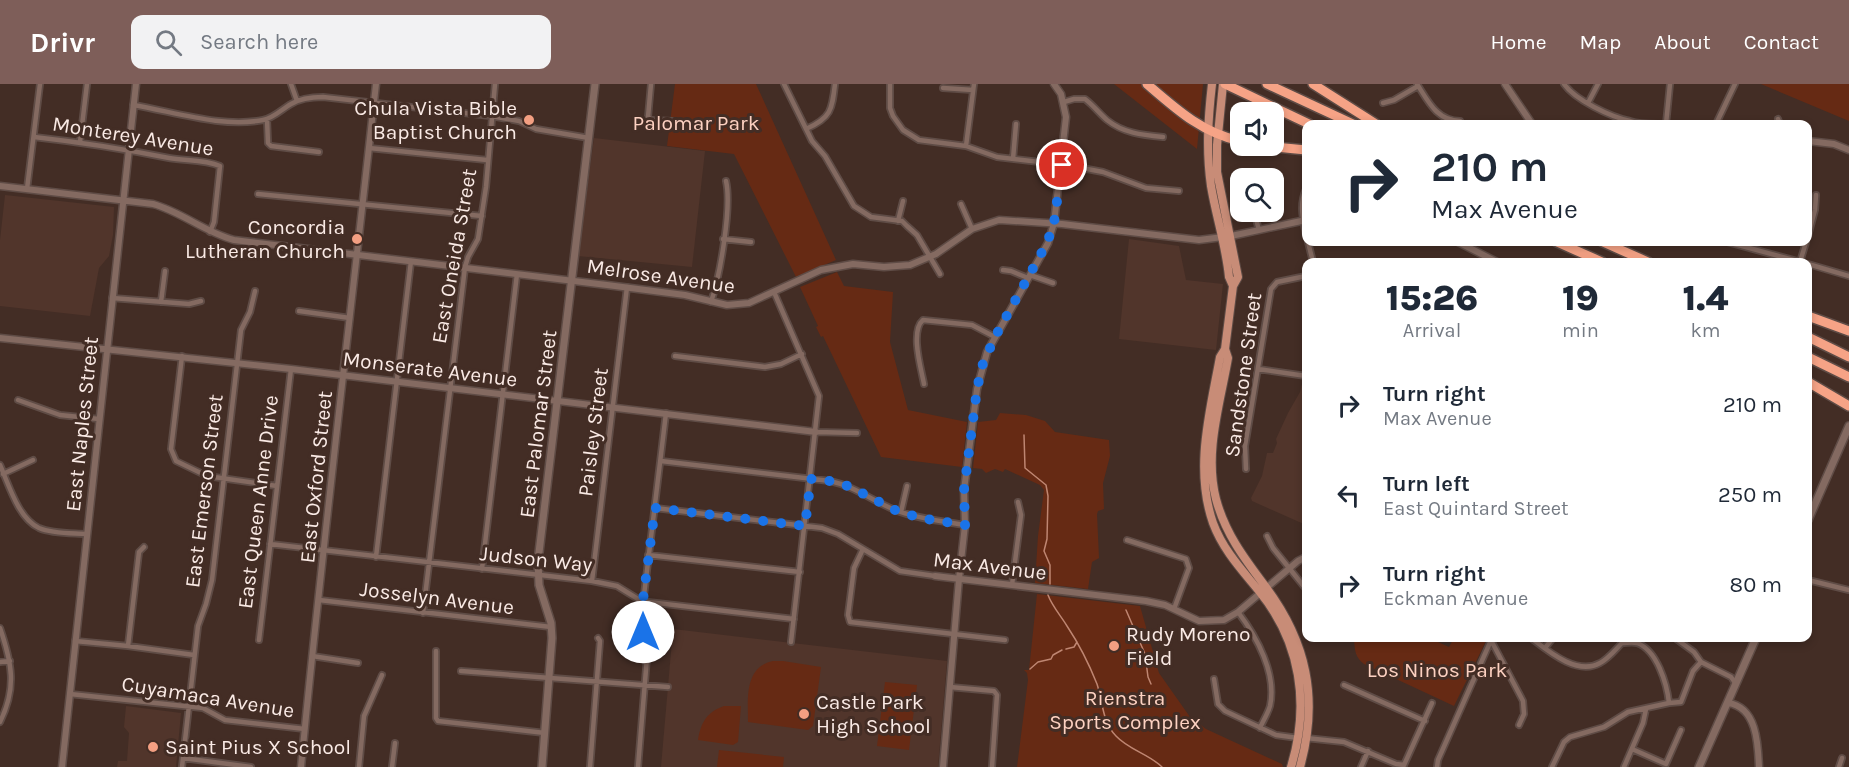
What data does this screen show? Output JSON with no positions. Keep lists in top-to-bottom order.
{
  "streets": {
    "main road": ["East Palomar Street"],
    "street": [
      "Monterey Avenue",
      "East Oneida Street",
      "Melrose Avenue",
      "Monserate Avenue",
      "Sandstone Street",
      "East Naples Street",
      "Paisley Street",
      "East Oxford Street",
      "East Emerson Street",
      "East Queen Anne Drive",
      "Judson Way",
      "Max Avenue",
      "Josselyn Avenue",
      "Cuyamaca Avenue"
    ]
  },
  "crossings": [
    ["Monterey Avenue", "Melrose Avenue"],
    ["Monterey Avenue", "East Naples Street"],
    ["East Oneida Street", "Melrose Avenue"],
    ["East Oneida Street", "Monserate Avenue"],
    ["East Oneida Street", "Judson Way"],
    ["East Oneida Street", "Josselyn Avenue"],
    ["Melrose Avenue", "East Naples Street"],
    ["Melrose Avenue", "East Palomar Street"],
    ["Melrose Avenue", "Paisley Street"],
    ["Melrose Avenue", "East Oxford Street"],
    ["Monserate Avenue", "East Naples Street"],
    ["Monserate Avenue", "East Palomar Street"],
    ["Monserate Avenue", "Paisley Street"],
    ["Monserate Avenue", "East Oxford Street"],
    ["Monserate Avenue", "East Emerson Street"],
    ["Monserate Avenue", "East Queen Anne Drive"],
    ["East Naples Street", "Cuyamaca Avenue"],
    ["East Palomar Street", "Judson Way"],
    ["East Palomar Street", "Josselyn Avenue"],
    ["Paisley Street", "Judson Way"],
    ["East Oxford Street", "Judson Way"],
    ["East Oxford Street", "Josselyn Avenue"],
    ["East Oxford Street", "Cuyamaca Avenue"],
    ["East Emerson Street", "Cuyamaca Avenue"],
    ["East Queen Anne Drive", "Judson Way"]
  ],
  "parks": ["Palomar Park", "Los Ninos Park", "Rienstra Sports Complex"],
  "places": [
    "Chula Vista Bible Baptist Church",
    "Concordia Lutheran Church",
    "Rudy Moreno Field",
    "Castle Park High School",
    "Saint Pius X School"
  ],
  "page": {
    "header": "Drivr",
    "search": "Search here",
    "nav": [
      "Home",
      "Map",
      "About",
      "Contact"
    ],
    "turn": ["210 m", "Max Avenue"],
    "eta": [
      "15:26",
      "Arrival",
      "19",
      "min",
      "1.4",
      "km"
    ],
    "list": [
      {
        "name": "Turn right",
        "note": "Max Avenue",
        "value": "210 m"
      },
      {
        "name": "Turn left",
        "note": "East Quintard Street",
        "value": "250 m"
      },
      {
        "name": "Turn right",
        "note": "Eckman Avenue",
        "value": "80 m"
      }
    ]
  }
}
